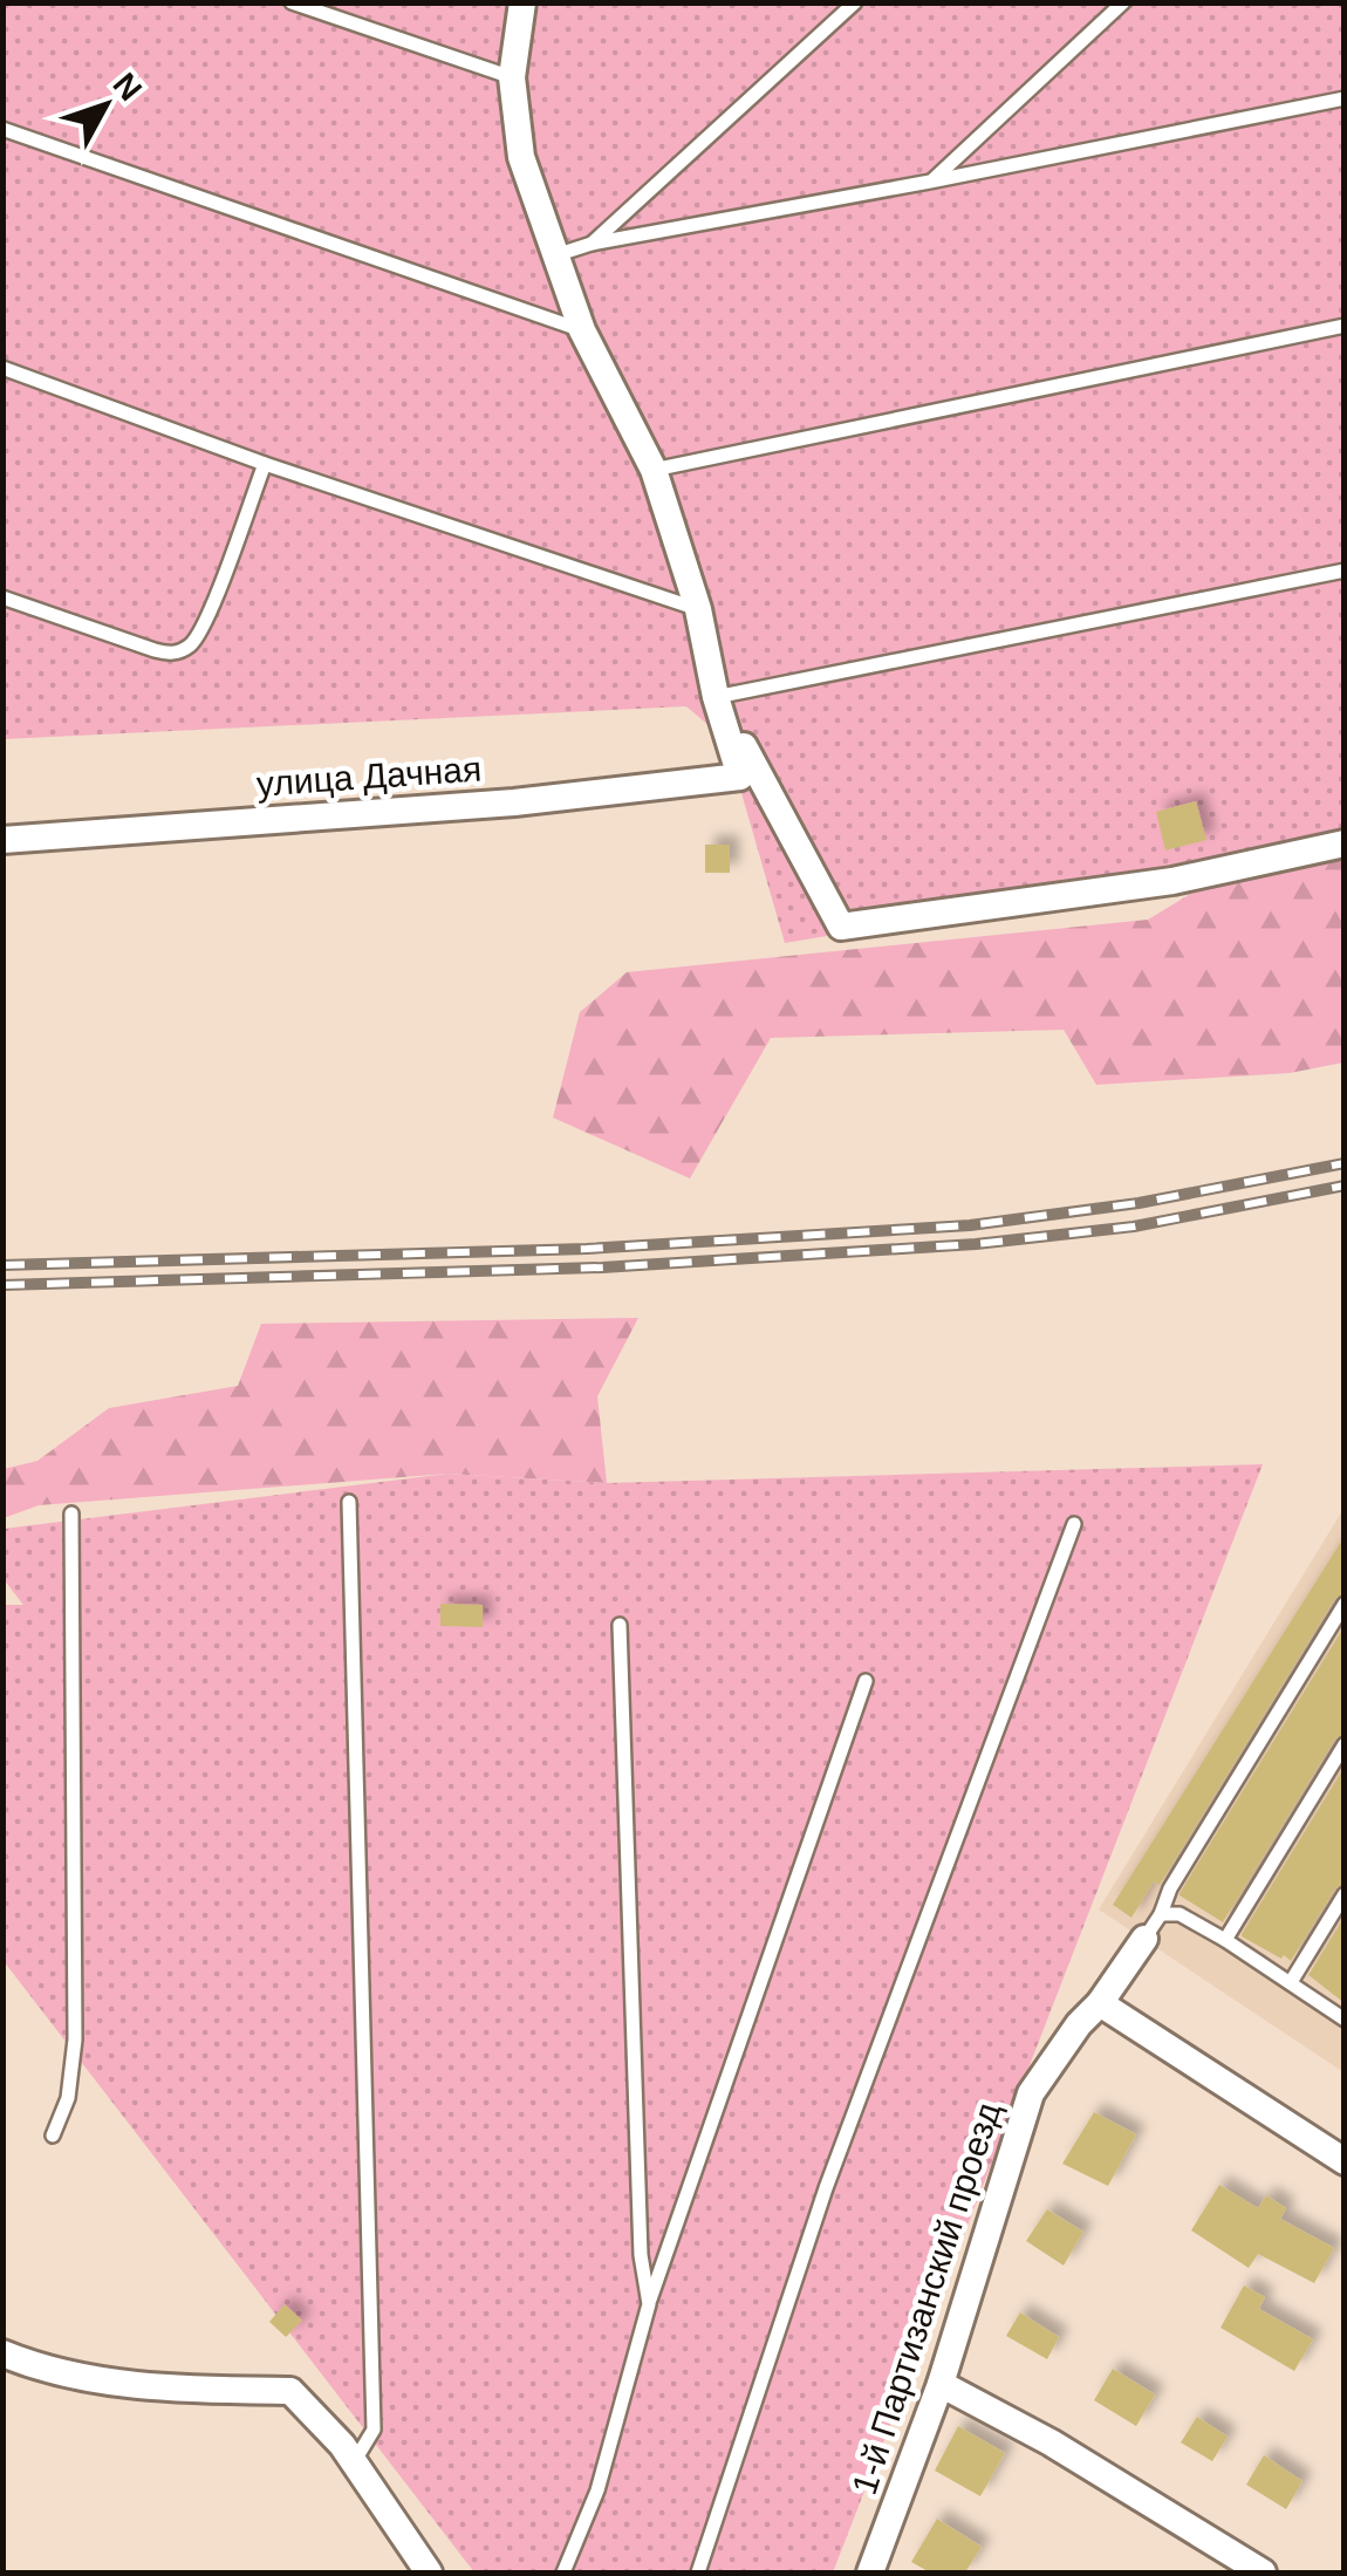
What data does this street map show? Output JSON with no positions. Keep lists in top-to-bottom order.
{
  "streets": {
    "street": ["улица Дачная", "1-й Партизанский проезд"]
  },
  "north": "top right"
}
